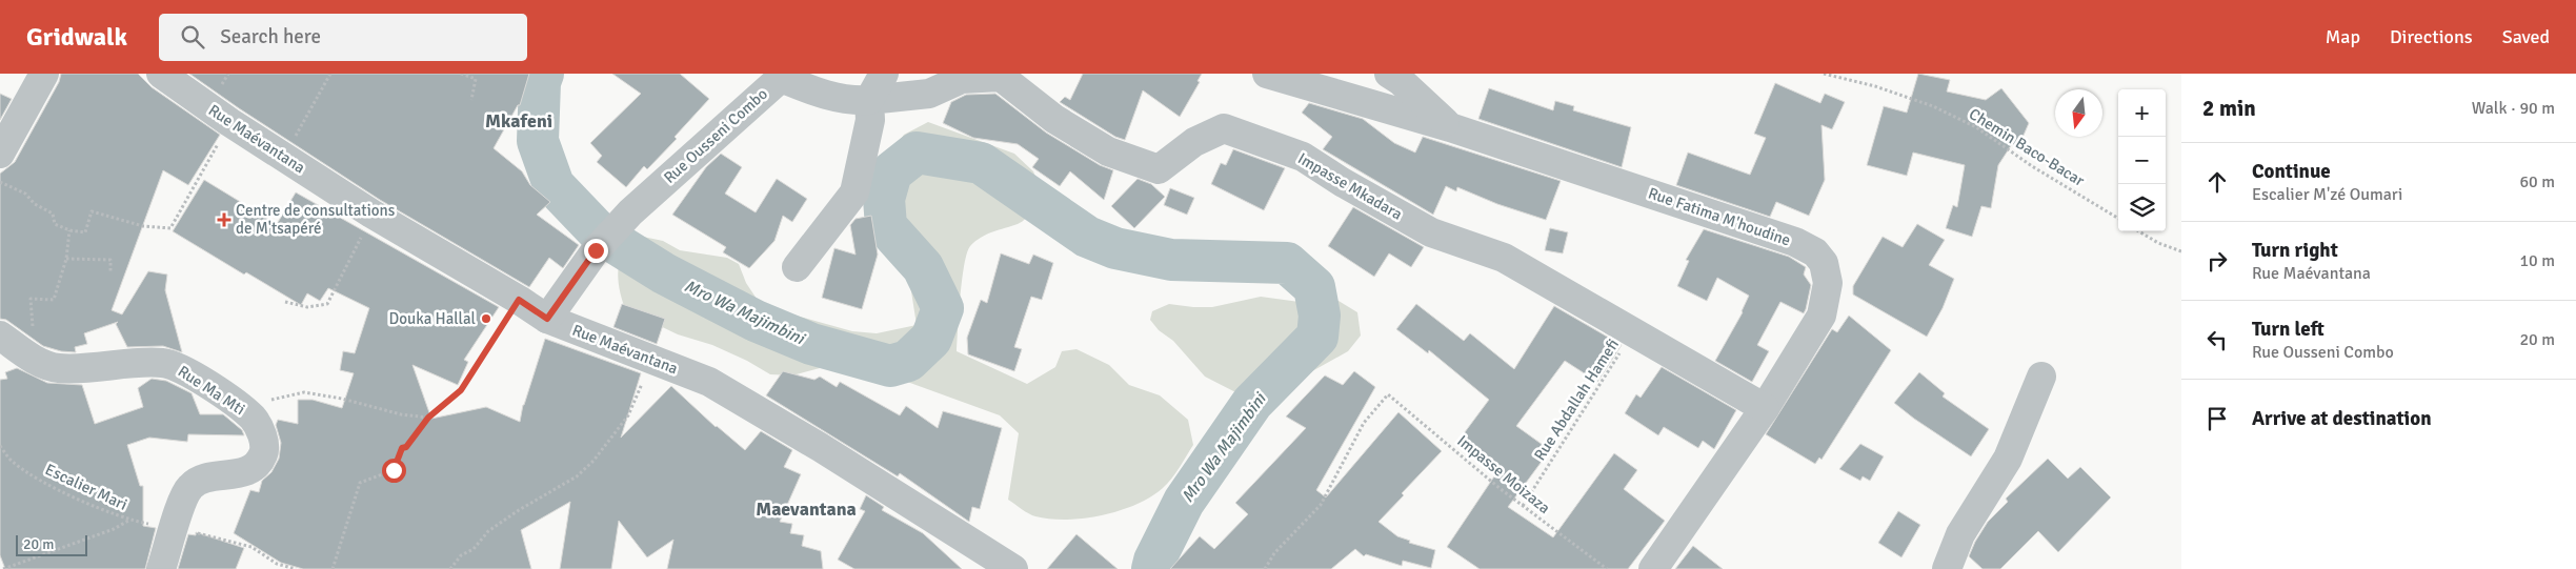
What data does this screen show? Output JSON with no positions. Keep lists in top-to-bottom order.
{
  "streets": {
    "street": [
      "Rue Ousseni Combo",
      "Rue Maévantana",
      "Impasse Mkadara",
      "Rue Fatima M'houdine",
      "Rue Ma Mti"
    ],
    "path": [
      "Chemin Baco-Bacar",
      "Rue Abdallah Hamefi",
      "Impasse Moizaza",
      "Escalier Mari"
    ]
  },
  "crossings": [
    ["Rue Ousseni Combo", "Rue Maévantana"],
    ["Rue Ousseni Combo", "Impasse Mkadara"],
    ["Impasse Mkadara", "Rue Fatima M'houdine"],
    ["Impasse Mkadara", "Rue Abdallah Hamefi"],
    ["Rue Ma Mti", "Escalier Mari"],
    ["Rue Abdallah Hamefi", "Impasse Moizaza"]
  ],
  "districts": ["Mkafeni", "Maevantana"],
  "water": ["Mro Wa Majimbini"],
  "places": {
    "health": ["Centre de consultations de M'tsapéré"],
    "other": ["Douka Hallal"]
  },
  "scale_bar": "20 m",
  "north": "bottom",
  "page": {
    "header": "Gridwalk",
    "search": "Search here",
    "nav": ["Map", "Directions", "Saved"],
    "heading": ["2 min", "Walk · 90 m"],
    "map_buttons": ["+", "−"],
    "list": [
      ["Continue", "Escalier M'zé Oumari", "60 m"],
      ["Turn right", "Rue Maévantana", "10 m"],
      ["Turn left", "Rue Ousseni Combo", "20 m"],
      "Arrive at destination"
    ],
    "scale": "20 m"
  }
}
